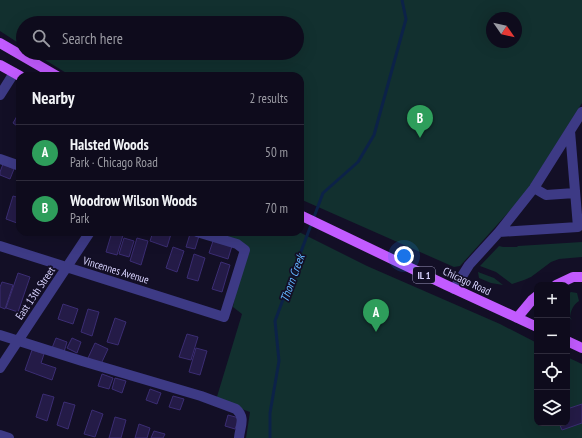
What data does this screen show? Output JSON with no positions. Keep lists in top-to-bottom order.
{
  "streets": {
    "main road": ["IL 1", "Chicago Road"],
    "street": ["Vincennes Avenue", "East 13th Street"]
  },
  "crossings": [
    ["Vincennes Avenue", "East 13th Street"]
  ],
  "water": ["Thorn Creek"],
  "north": "bottom right",
  "page": {
    "search": "Search here",
    "heading": ["Nearby", "2 results"],
    "pins": ["B", "A"],
    "list": [
      {
        "mark": "A",
        "name": "Halsted Woods",
        "note": "Park · Chicago Road",
        "value": "50 m"
      },
      {
        "mark": "B",
        "name": "Woodrow Wilson Woods",
        "note": "Park",
        "value": "70 m"
      }
    ],
    "map_buttons": ["+", "−"]
  }
}
